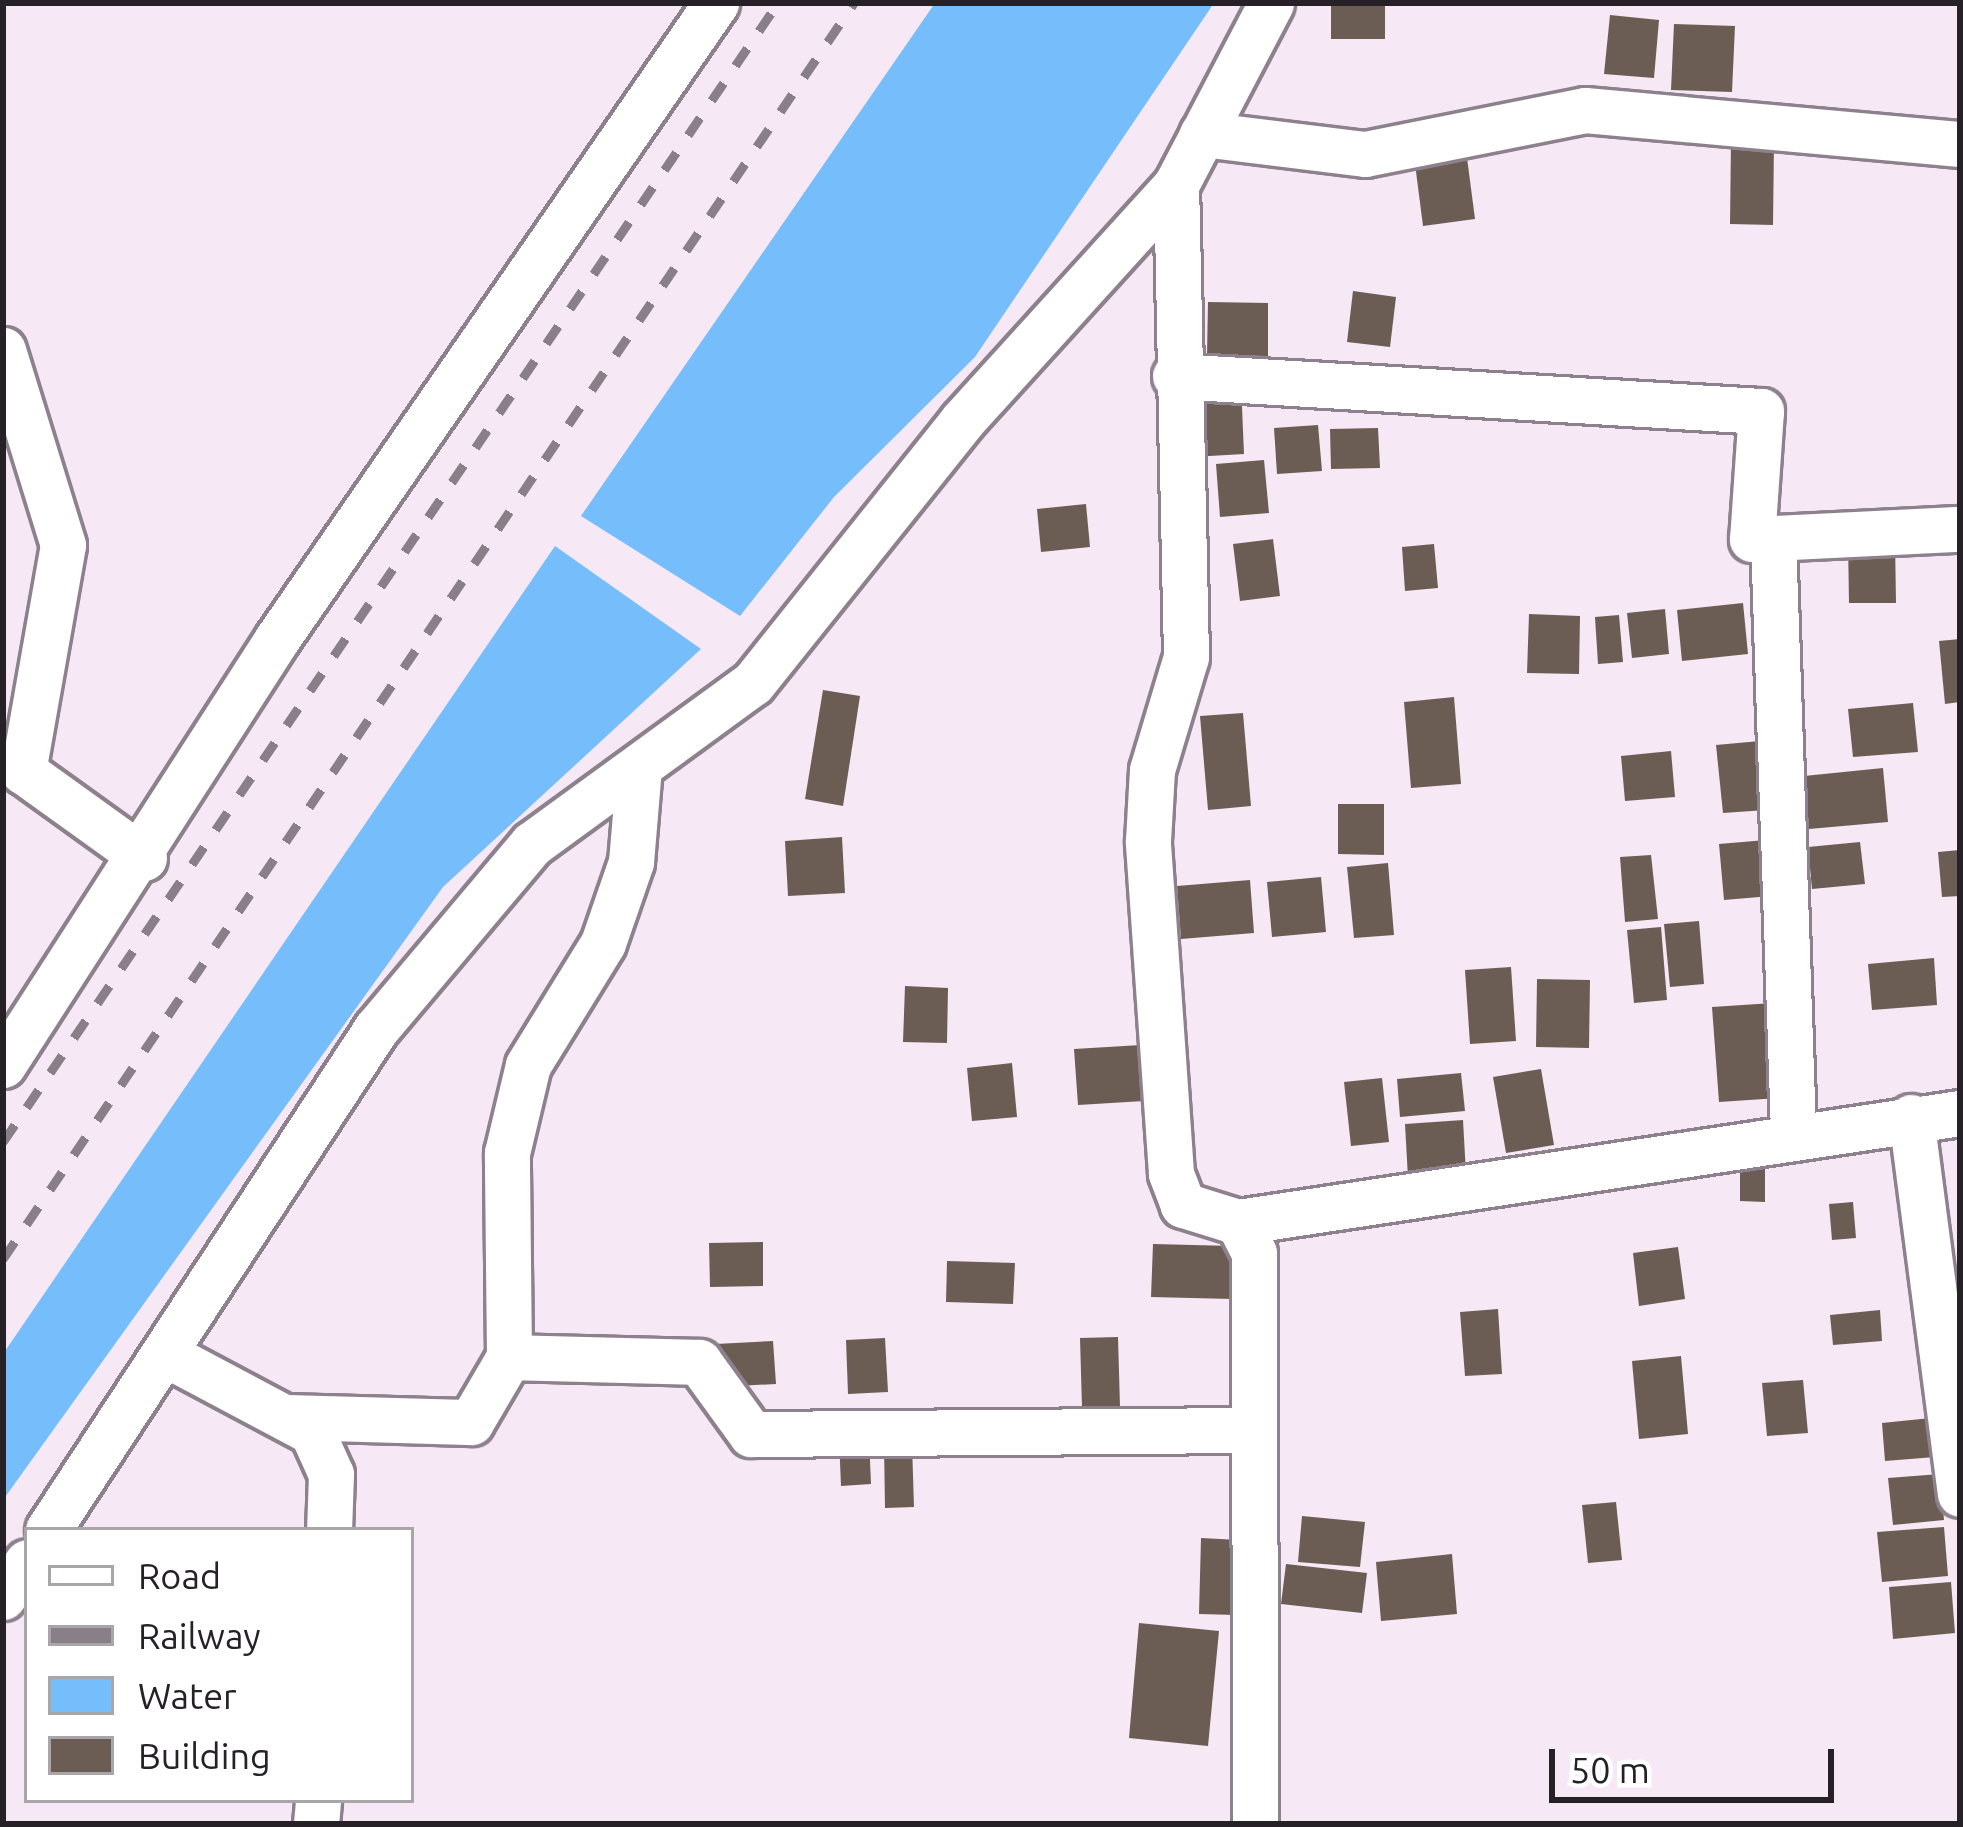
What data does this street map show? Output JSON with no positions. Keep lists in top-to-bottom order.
{
  "legend": [
    "Road",
    "Railway",
    "Water",
    "Building"
  ],
  "scale_bar": "50 m"
}
